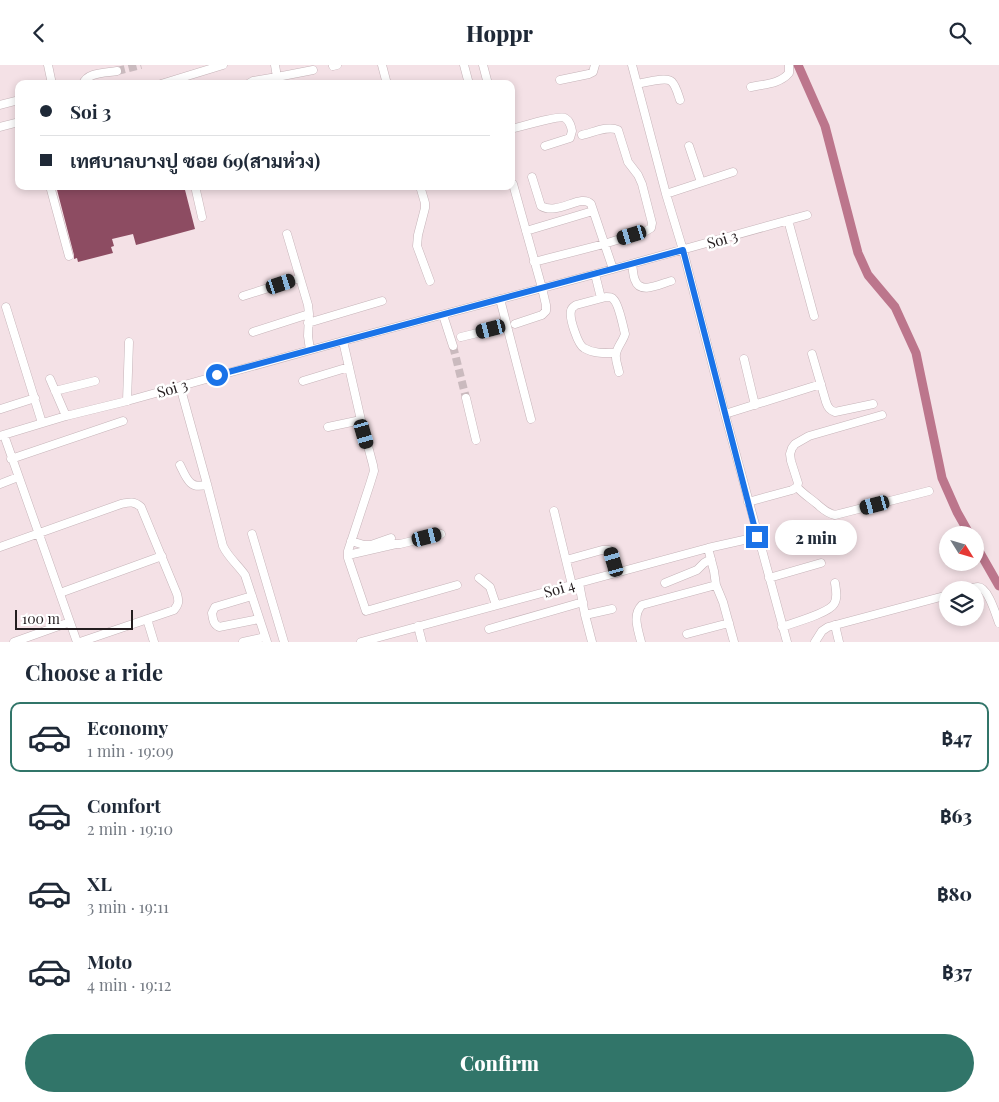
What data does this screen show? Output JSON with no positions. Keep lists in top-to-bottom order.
{
  "streets": {
    "street": ["Soi 3", "Soi 4"]
  },
  "scale_bar": "100 m",
  "north": "bottom right",
  "page": {
    "header": "Hoppr",
    "banner": ["Soi 3", "เทศบาลบางปู ซอย 69(สามห่วง)"],
    "bubble": "2 min",
    "scale": "100 m",
    "heading": "Choose a ride",
    "list": [
      {
        "name": "Economy",
        "note": "1 min · 19:09",
        "value": "฿47"
      },
      {
        "name": "Comfort",
        "note": "2 min · 19:10",
        "value": "฿63"
      },
      {
        "name": "XL",
        "note": "3 min · 19:11",
        "value": "฿80"
      },
      {
        "name": "Moto",
        "note": "4 min · 19:12",
        "value": "฿37"
      }
    ],
    "buttons": "Confirm"
  }
}
